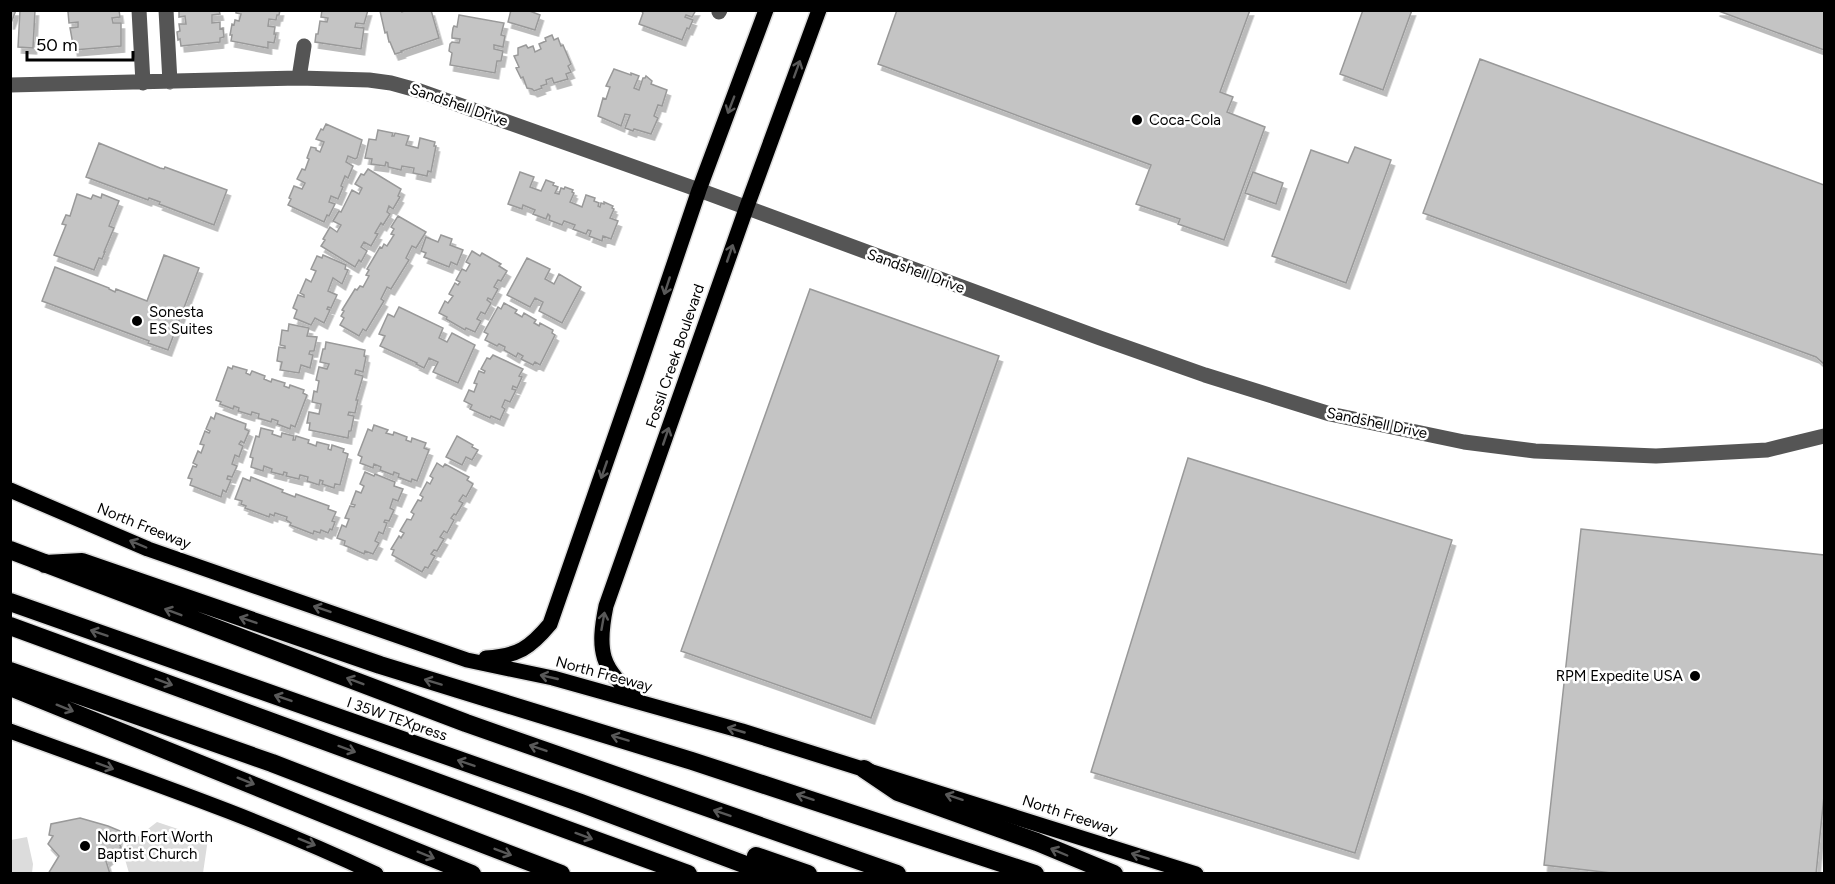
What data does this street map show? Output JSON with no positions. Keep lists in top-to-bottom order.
{
  "streets": {
    "highway": ["I 35W TEXpress"],
    "main road": ["Fossil Creek Boulevard", "North Freeway"],
    "street": ["Sandshell Drive"]
  },
  "crossings": [
    ["Sandshell Drive", "Fossil Creek Boulevard"],
    ["Fossil Creek Boulevard", "North Freeway"]
  ],
  "one_way": ["North Freeway"],
  "places": [
    "Coca-Cola",
    "Sonesta ES Suites",
    "RPM Expedite USA",
    "North Fort Worth Baptist Church"
  ],
  "scale_bar": "50 m"
}
